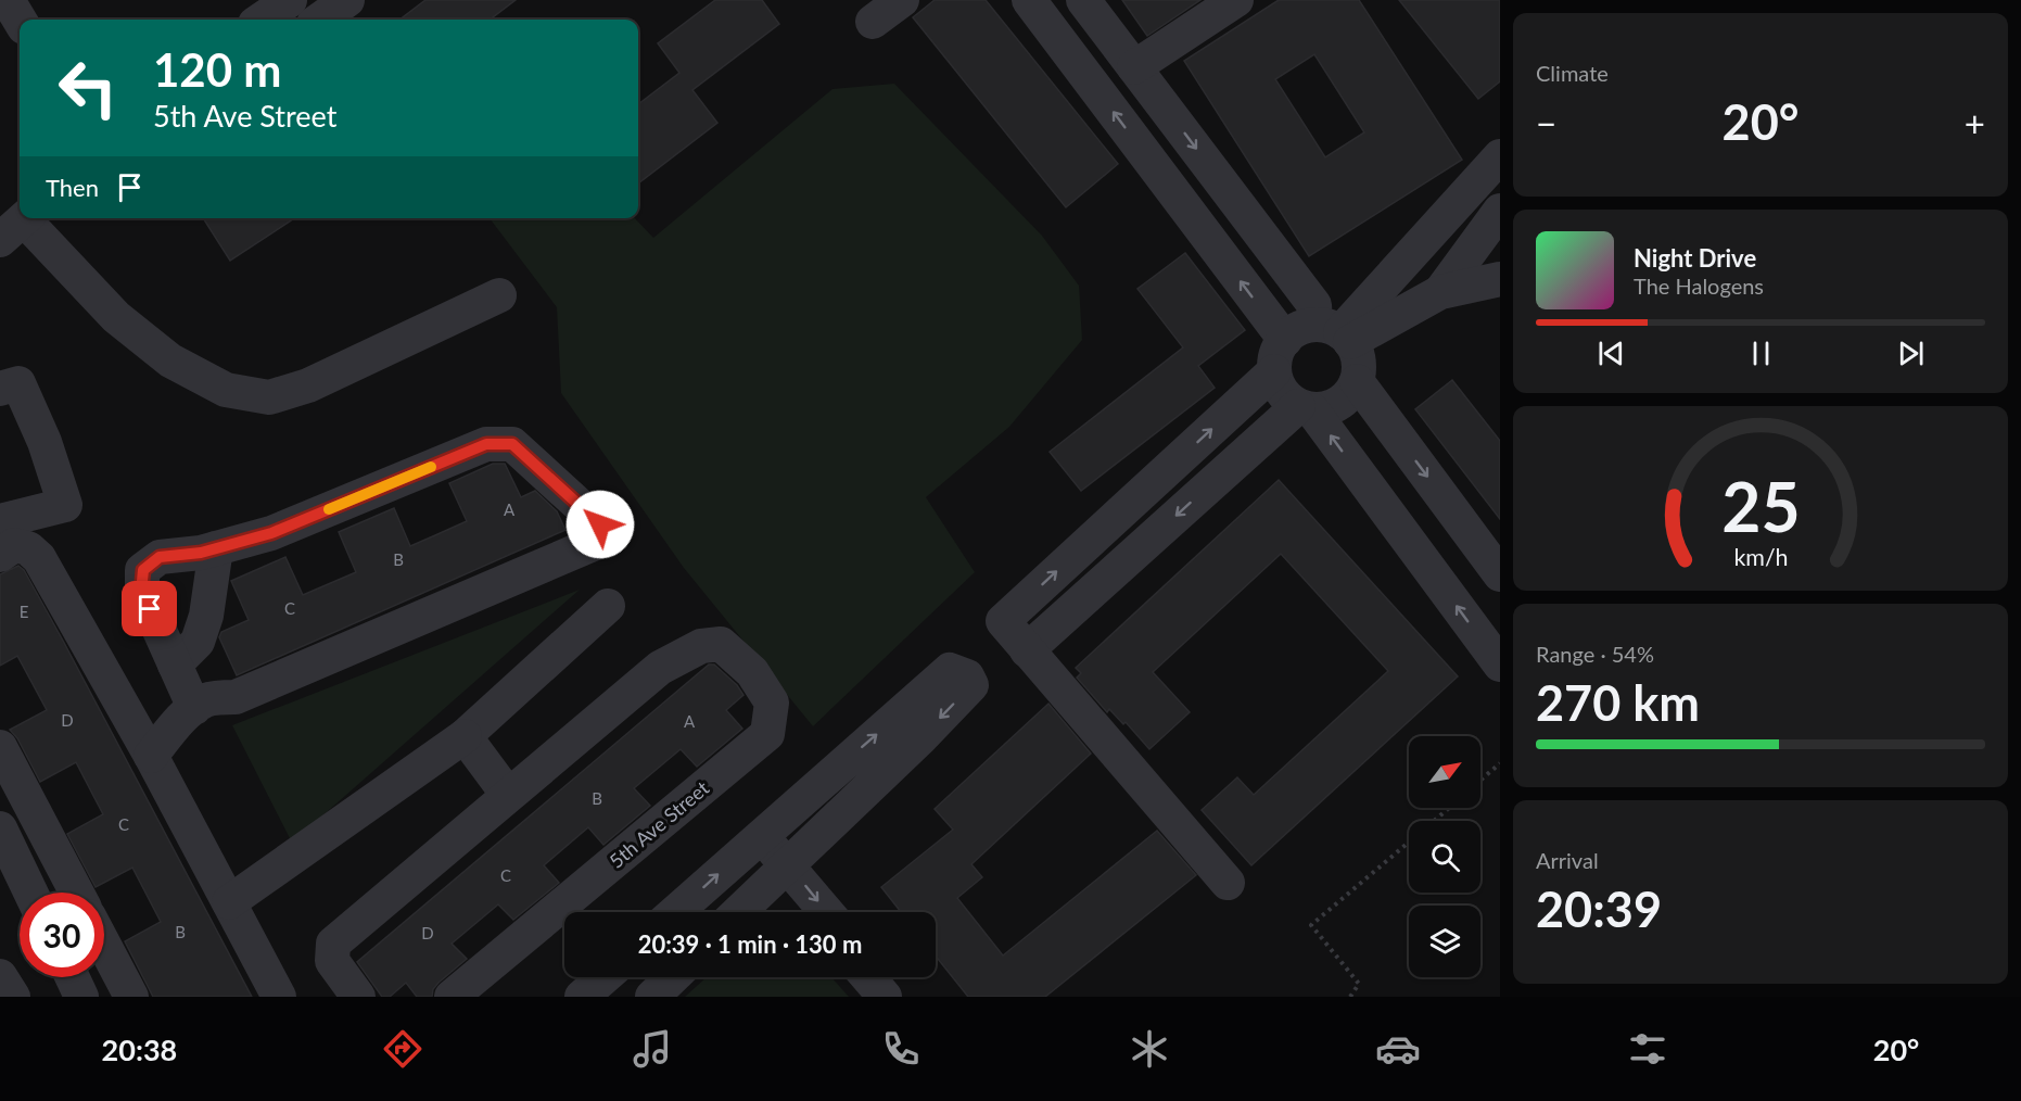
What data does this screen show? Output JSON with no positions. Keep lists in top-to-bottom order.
{
  "streets": {
    "street": ["5th Ave Street"]
  },
  "house_numbers": [
    "A",
    "B",
    "C",
    "E",
    "D",
    "A",
    "B",
    "C",
    "C",
    "B",
    "D"
  ],
  "north": "top right",
  "page": {
    "tile": [
      "Climate",
      ["Range · 54%", "270 km"],
      ["Arrival", "20:39"]
    ],
    "turn": ["120 m", "5th Ave Street"],
    "heat": ["−", "20°", "+"],
    "then": "Then",
    "song": ["Night Drive", "The Halogens"],
    "limit": "30",
    "trip": "20:39 · 1 min · 130 m",
    "tabs": ["20:38", "20°"],
    "gauge": ["25", "km/h"]
  }
}
